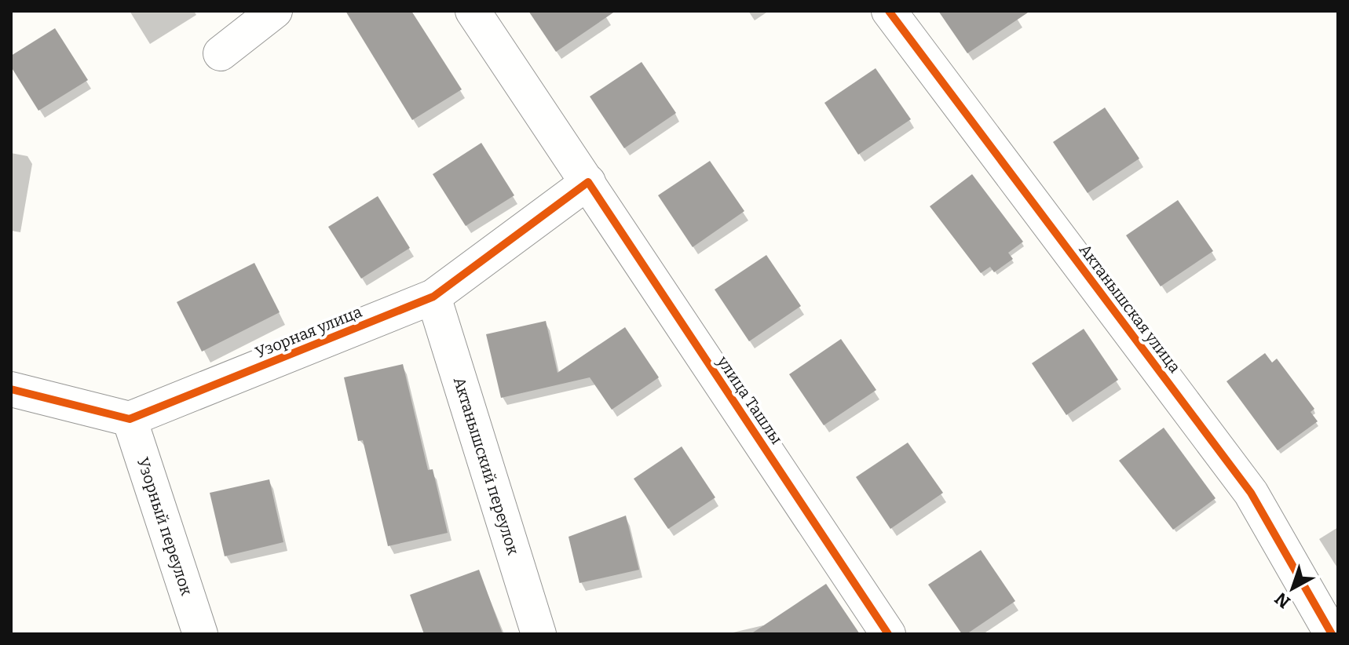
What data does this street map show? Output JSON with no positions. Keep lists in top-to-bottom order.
{
  "streets": {
    "street": [
      "Актанышская улица",
      "Узорная улица",
      "улица Ташлы",
      "Актанышский переулок",
      "Узорный переулок"
    ]
  },
  "crossings": [
    ["Узорная улица", "улица Ташлы"],
    ["Узорная улица", "Актанышский переулок"],
    ["Узорная улица", "Узорный переулок"]
  ],
  "north": "bottom left"
}
